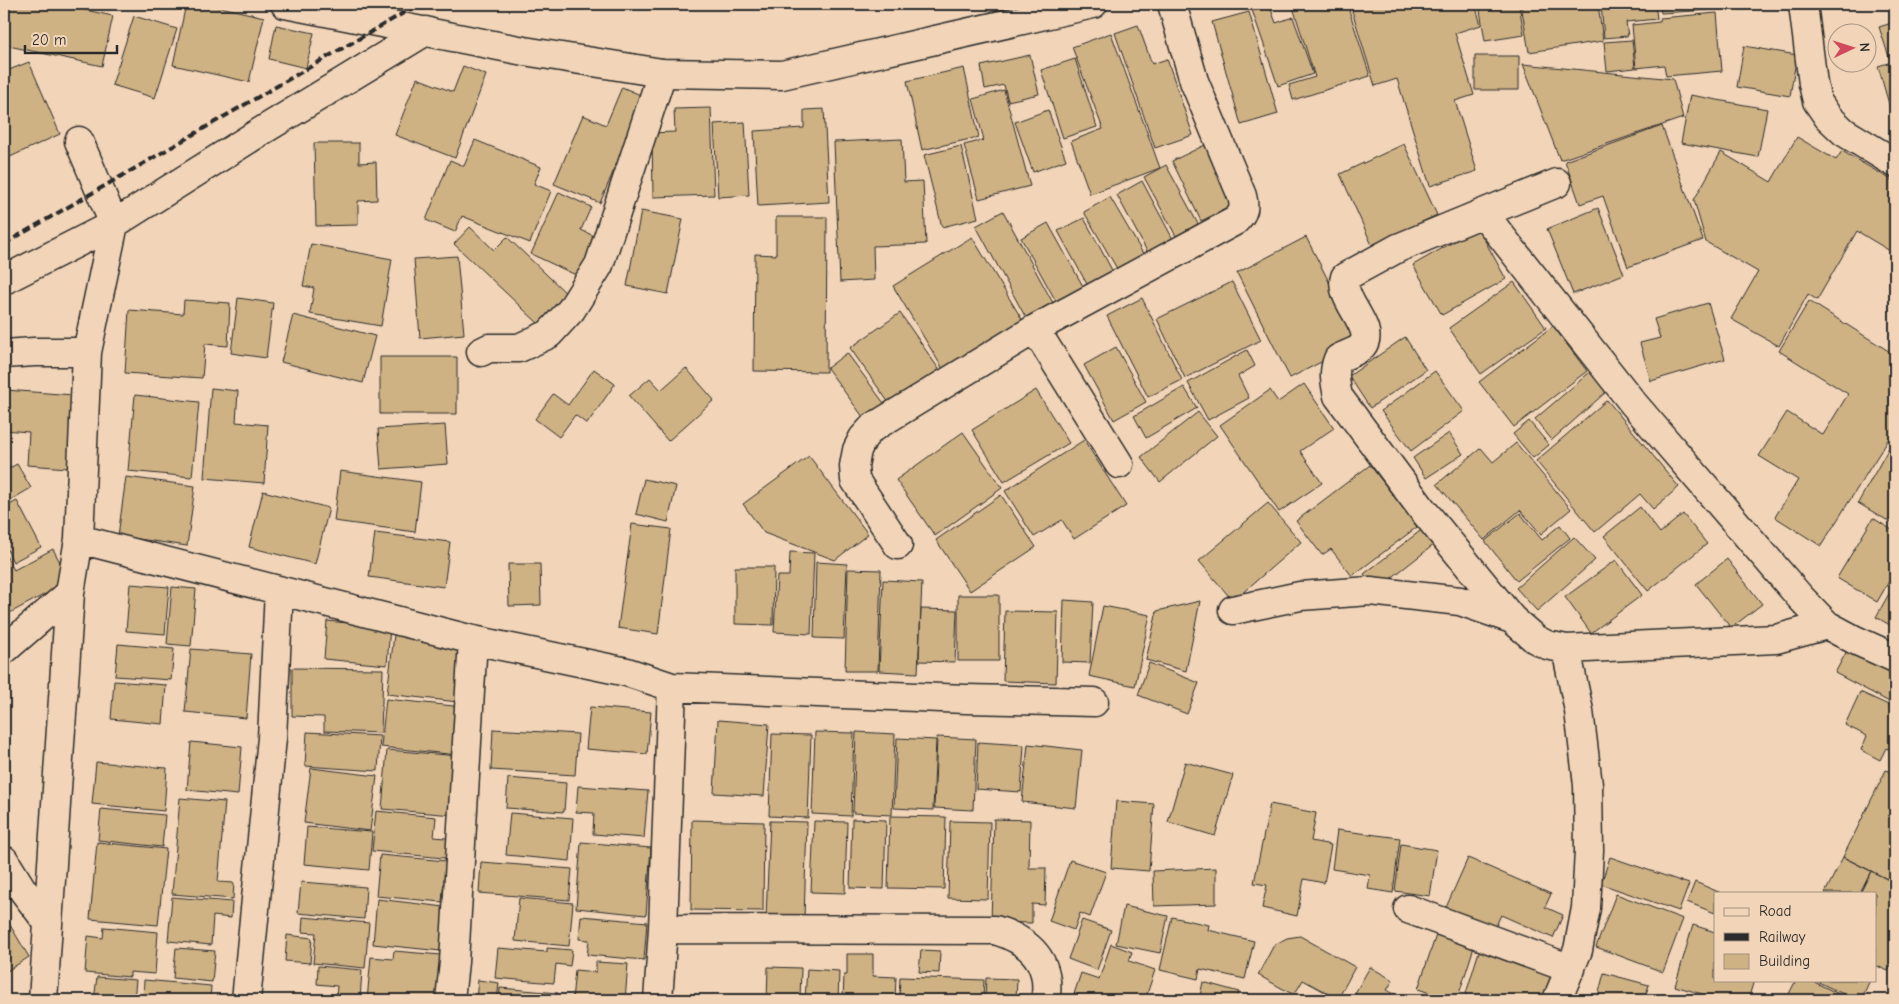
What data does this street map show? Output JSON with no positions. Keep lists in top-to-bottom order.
{
  "legend": ["Road", "Railway", "Building"],
  "scale_bar": "20 m",
  "north": "right"
}
